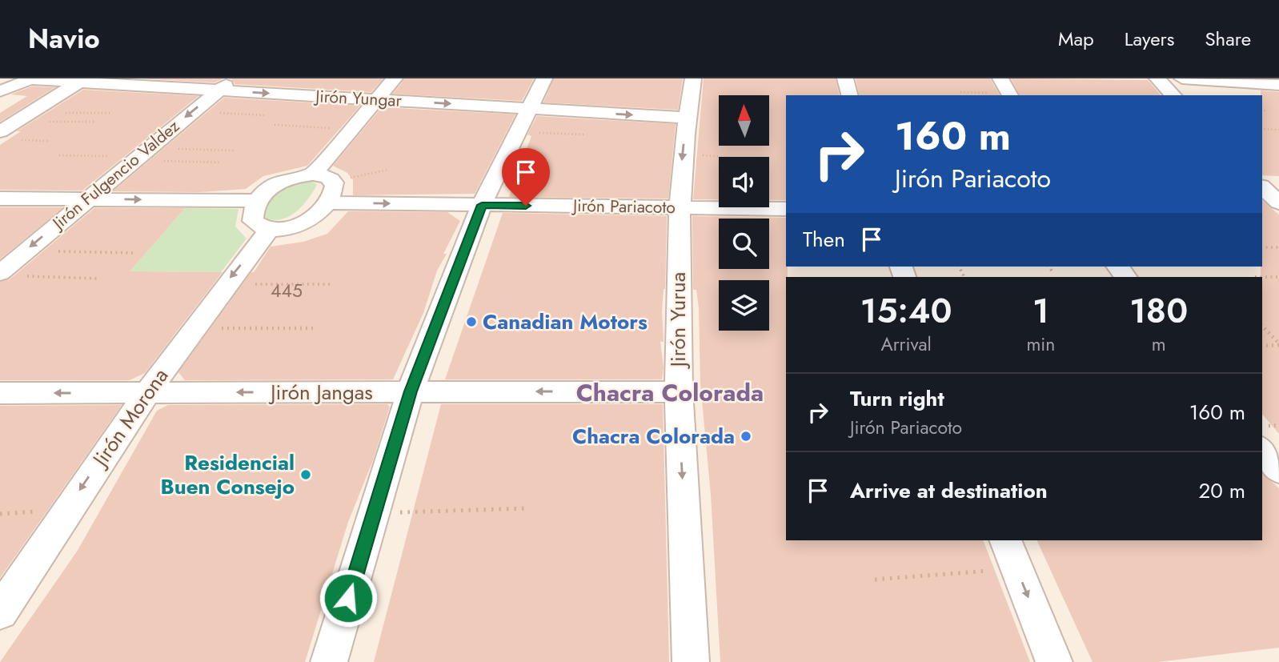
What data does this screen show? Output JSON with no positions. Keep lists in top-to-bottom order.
{
  "streets": {
    "street": [
      "Jirón Yungar",
      "Jirón Fulgencio Valdez",
      "Jirón Pariacoto",
      "Jirón Yurua",
      "Jirón Jangas",
      "Jirón Morona"
    ]
  },
  "crossings": [
    ["Jirón Yungar", "Jirón Fulgencio Valdez"],
    ["Jirón Yungar", "Jirón Yurua"],
    ["Jirón Pariacoto", "Jirón Yurua"],
    ["Jirón Yurua", "Jirón Jangas"],
    ["Jirón Jangas", "Jirón Morona"]
  ],
  "one_way": [
    "Jirón Yungar",
    "Jirón Fulgencio Valdez",
    "Jirón Yurua",
    "Jirón Morona"
  ],
  "districts": ["Chacra Colorada"],
  "places": ["Canadian Motors", "Chacra Colorada", "Residencial Buen Consejo"],
  "house_numbers": ["445"],
  "north": "top",
  "page": {
    "header": "Navio",
    "nav": ["Map", "Layers", "Share"],
    "turn": ["160 m", "Jirón Pariacoto"],
    "then": "Then",
    "eta": [
      "15:40",
      "Arrival",
      "1",
      "min",
      "180",
      "m"
    ],
    "list": [
      {
        "name": "Turn right",
        "note": "Jirón Pariacoto",
        "value": "160 m"
      },
      {
        "name": "Arrive at destination",
        "value": "20 m"
      }
    ]
  }
}
